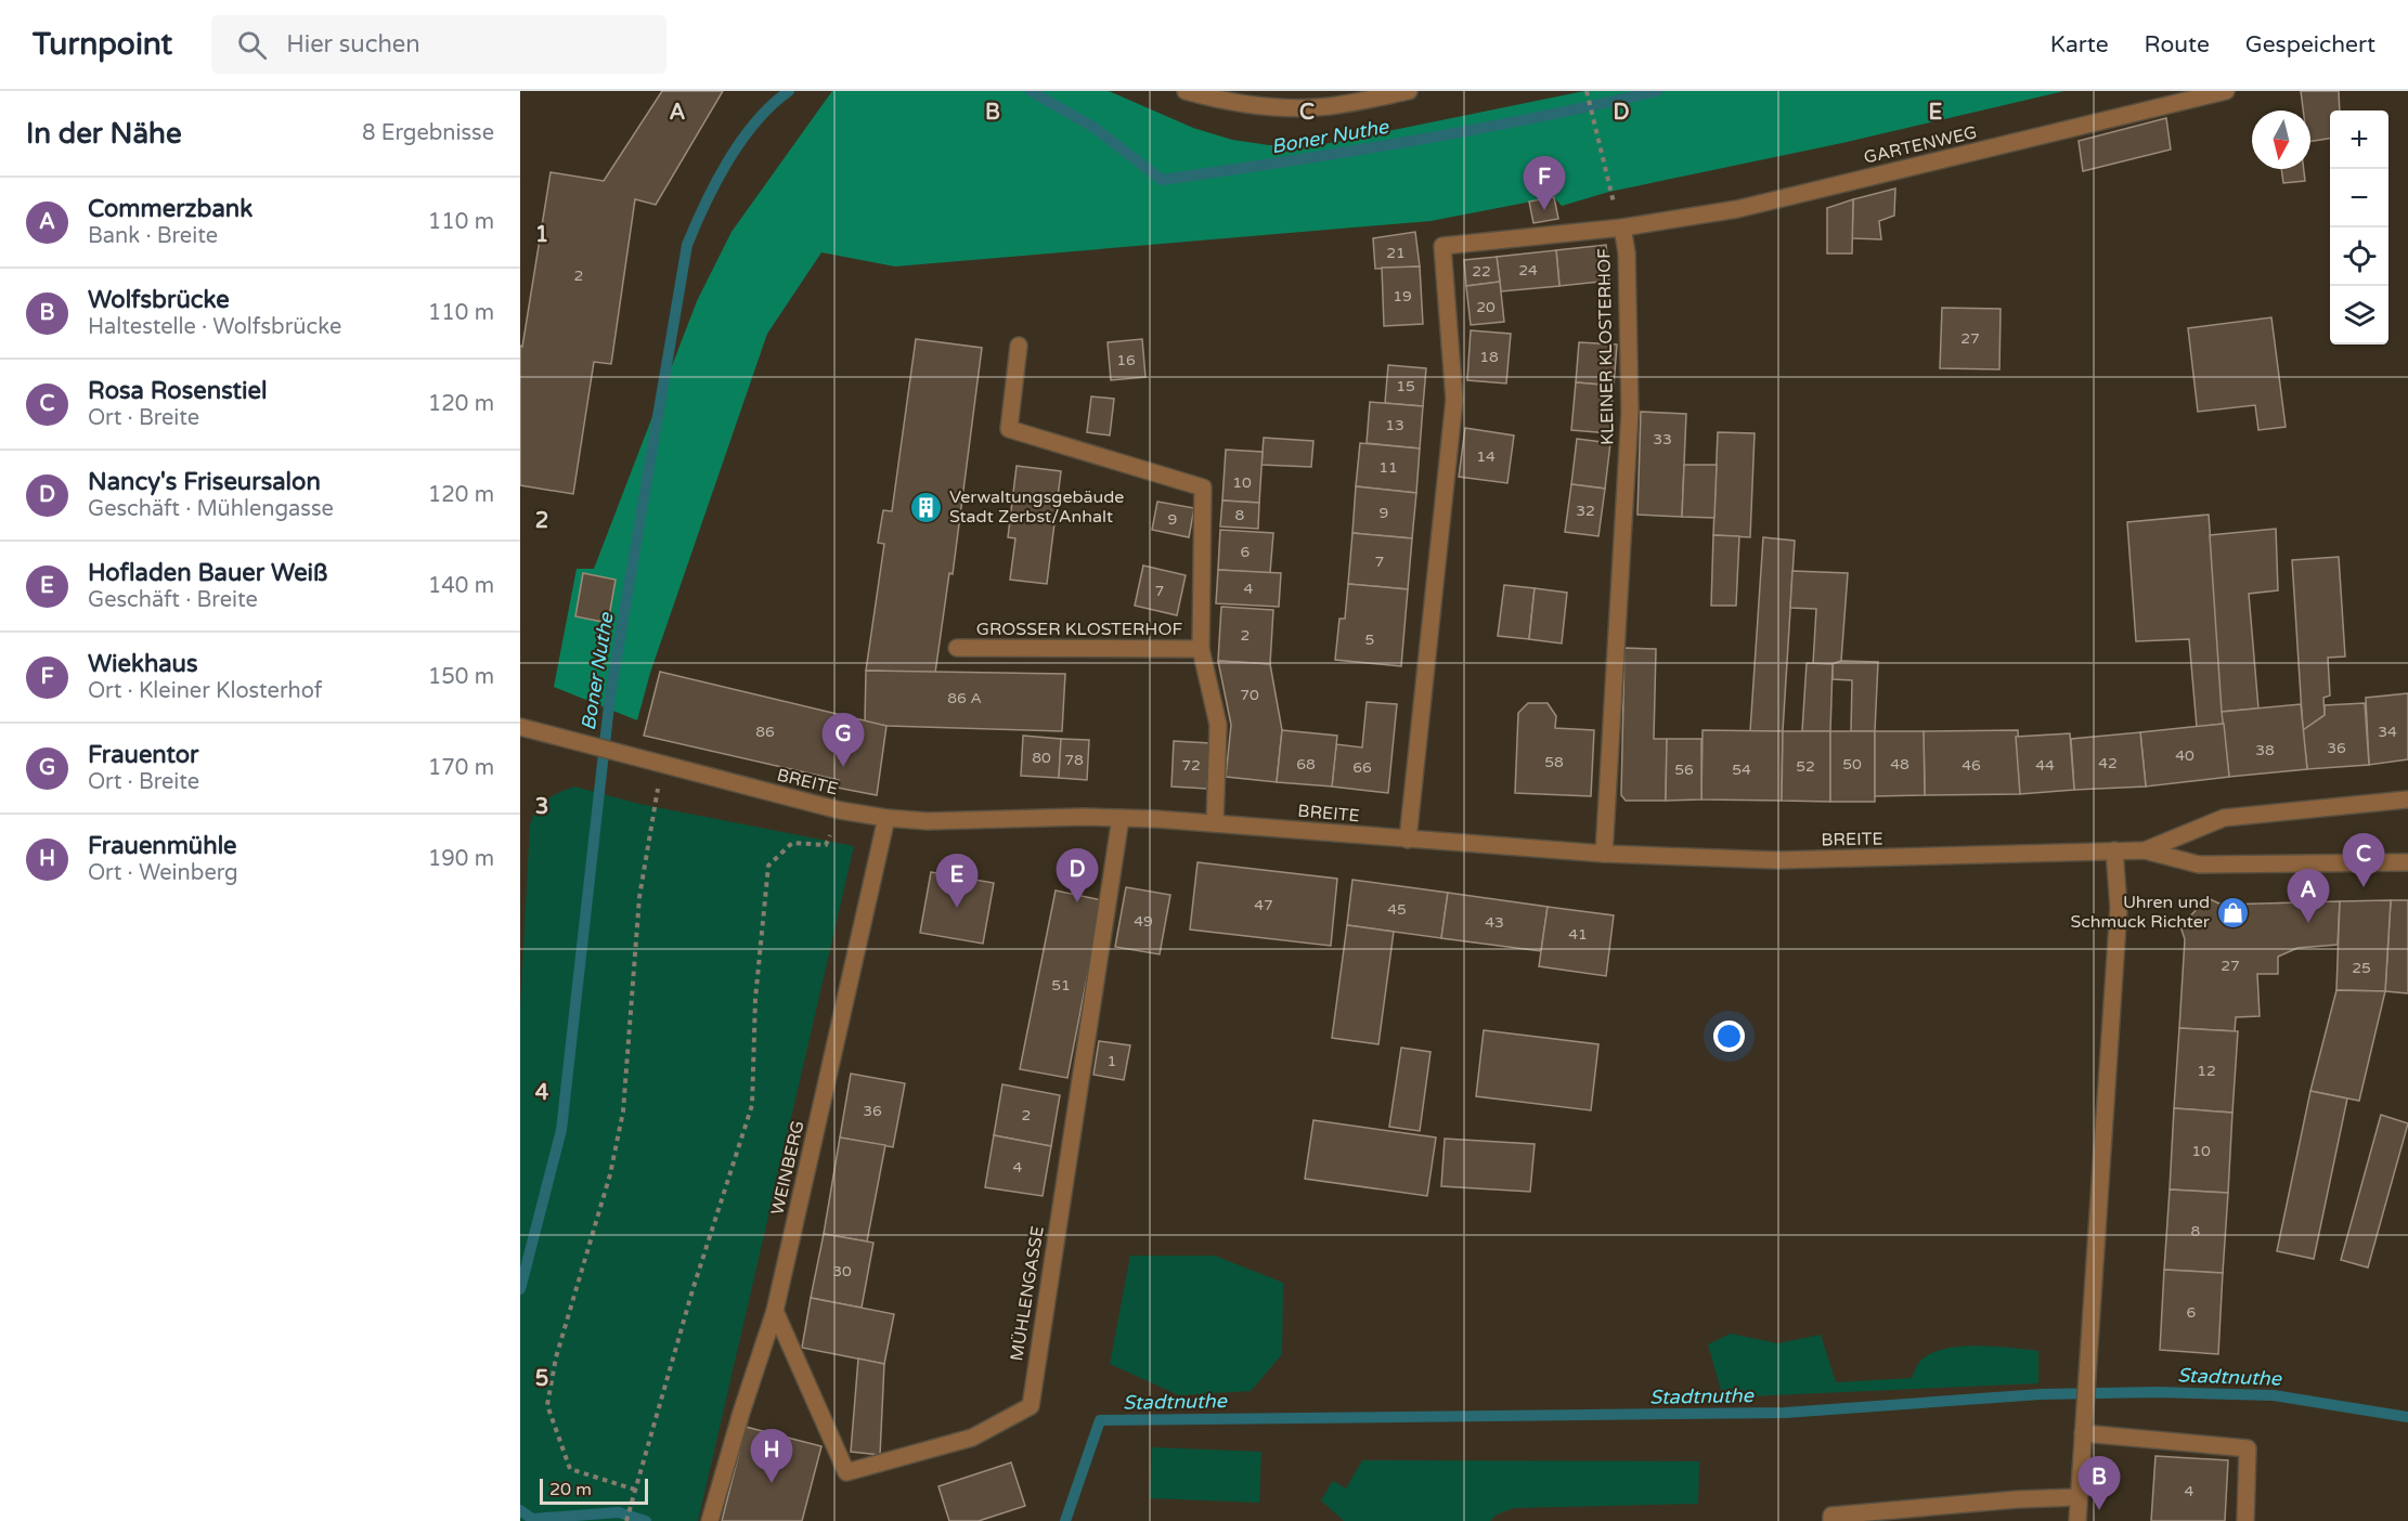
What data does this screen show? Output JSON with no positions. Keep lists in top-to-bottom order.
{
  "streets": {
    "street": [
      "GARTENWEG",
      "KLEINER KLOSTERHOF",
      "GROSSER KLOSTERHOF",
      "BREITE",
      "WEINBERG",
      "MÜHLENGASSE"
    ]
  },
  "crossings": [
    ["GARTENWEG", "KLEINER KLOSTERHOF"],
    ["KLEINER KLOSTERHOF", "BREITE"],
    ["GROSSER KLOSTERHOF", "BREITE"],
    ["BREITE", "WEINBERG"],
    ["BREITE", "MÜHLENGASSE"],
    ["WEINBERG", "MÜHLENGASSE"]
  ],
  "water": ["Boner Nuthe", "Stadtnuthe"],
  "places": {
    "building": ["Verwaltungsgebäude Stadt Zerbst/Anhalt"],
    "shop": ["Uhren und Schmuck Richter"]
  },
  "house_numbers": [
    "21",
    "24",
    "22",
    "2",
    "19",
    "20",
    "27",
    "18",
    "16",
    "15",
    "13",
    "33",
    "14",
    "11",
    "10",
    "32",
    "9",
    "8",
    "9",
    "6",
    "7",
    "4",
    "7",
    "2",
    "5",
    "70",
    "86 A",
    "86",
    "34",
    "36",
    "38",
    "40",
    "80",
    "78",
    "58",
    "42",
    "68",
    "50",
    "48",
    "72",
    "46",
    "44",
    "52",
    "66",
    "56",
    "54",
    "47",
    "45",
    "49",
    "43",
    "41",
    "27",
    "25",
    "51",
    "1",
    "12",
    "36",
    "2",
    "10",
    "4",
    "8",
    "30",
    "6",
    "4"
  ],
  "scale_bar": "20 m",
  "north": "bottom",
  "page": {
    "header": "Turnpoint",
    "search": "Hier suchen",
    "nav": ["Karte", "Route", "Gespeichert"],
    "heading": ["In der Nähe", "8 Ergebnisse"],
    "map_buttons": ["+", "−"],
    "pins": [
      "F",
      "G",
      "C",
      "D",
      "E",
      "A",
      "H",
      "B"
    ],
    "list": [
      {
        "mark": "A",
        "name": "Commerzbank",
        "note": "Bank · Breite",
        "value": "110 m"
      },
      {
        "mark": "B",
        "name": "Wolfsbrücke",
        "note": "Haltestelle · Wolfsbrücke",
        "value": "110 m"
      },
      {
        "mark": "C",
        "name": "Rosa Rosenstiel",
        "note": "Ort · Breite",
        "value": "120 m"
      },
      {
        "mark": "D",
        "name": "Nancy's Friseursalon",
        "note": "Geschäft · Mühlengasse",
        "value": "120 m"
      },
      {
        "mark": "E",
        "name": "Hofladen Bauer Weiß",
        "note": "Geschäft · Breite",
        "value": "140 m"
      },
      {
        "mark": "F",
        "name": "Wiekhaus",
        "note": "Ort · Kleiner Klosterhof",
        "value": "150 m"
      },
      {
        "mark": "G",
        "name": "Frauentor",
        "note": "Ort · Breite",
        "value": "170 m"
      },
      {
        "mark": "H",
        "name": "Frauenmühle",
        "note": "Ort · Weinberg",
        "value": "190 m"
      }
    ],
    "scale": "20 m"
  },
  "grid": {
    "columns": [
      "A",
      "B",
      "C",
      "D",
      "E"
    ],
    "rows": [
      "1",
      "2",
      "3",
      "4",
      "5"
    ]
  }
}
